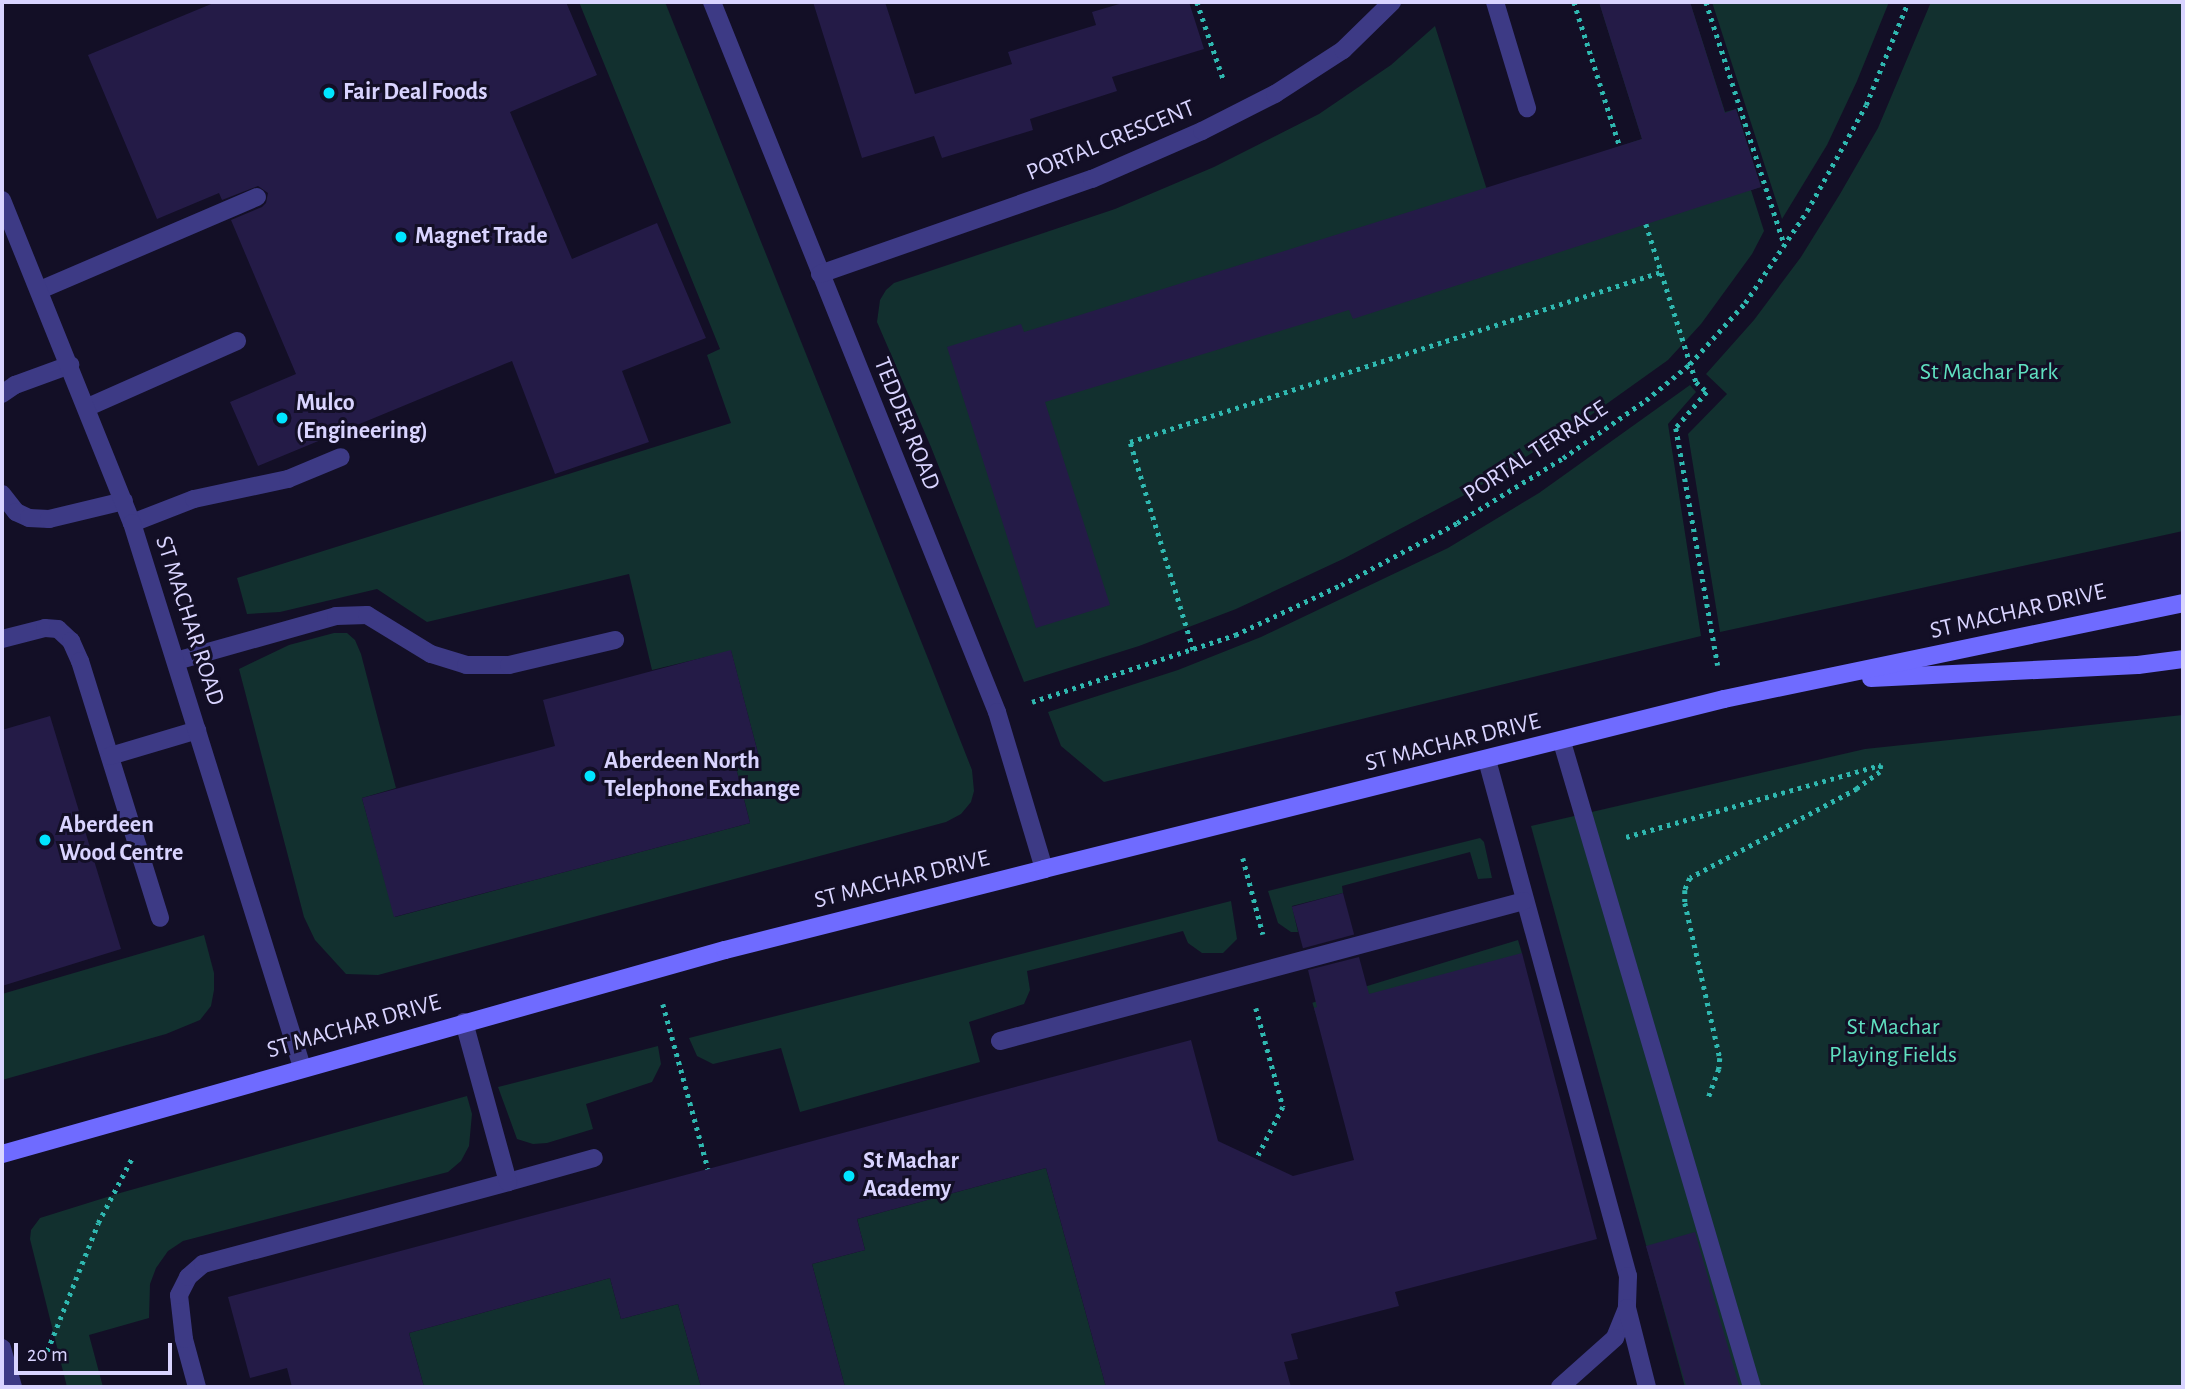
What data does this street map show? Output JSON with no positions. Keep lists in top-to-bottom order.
{
  "streets": {
    "main road": ["ST MACHAR DRIVE"],
    "street": ["PORTAL CRESCENT", "TEDDER ROAD", "ST MACHAR ROAD"],
    "path": ["PORTAL TERRACE"]
  },
  "crossings": [
    ["PORTAL CRESCENT", "TEDDER ROAD"],
    ["TEDDER ROAD", "PORTAL TERRACE"],
    ["TEDDER ROAD", "ST MACHAR DRIVE"],
    ["ST MACHAR DRIVE", "ST MACHAR ROAD"]
  ],
  "parks": ["St Machar Park", "St Machar Playing Fields"],
  "places": [
    "Fair Deal Foods",
    "Magnet Trade",
    "Mulco (Engineering)",
    "Aberdeen North Telephone Exchange",
    "Aberdeen Wood Centre",
    "St Machar Academy"
  ],
  "scale_bar": "20 m"
}
